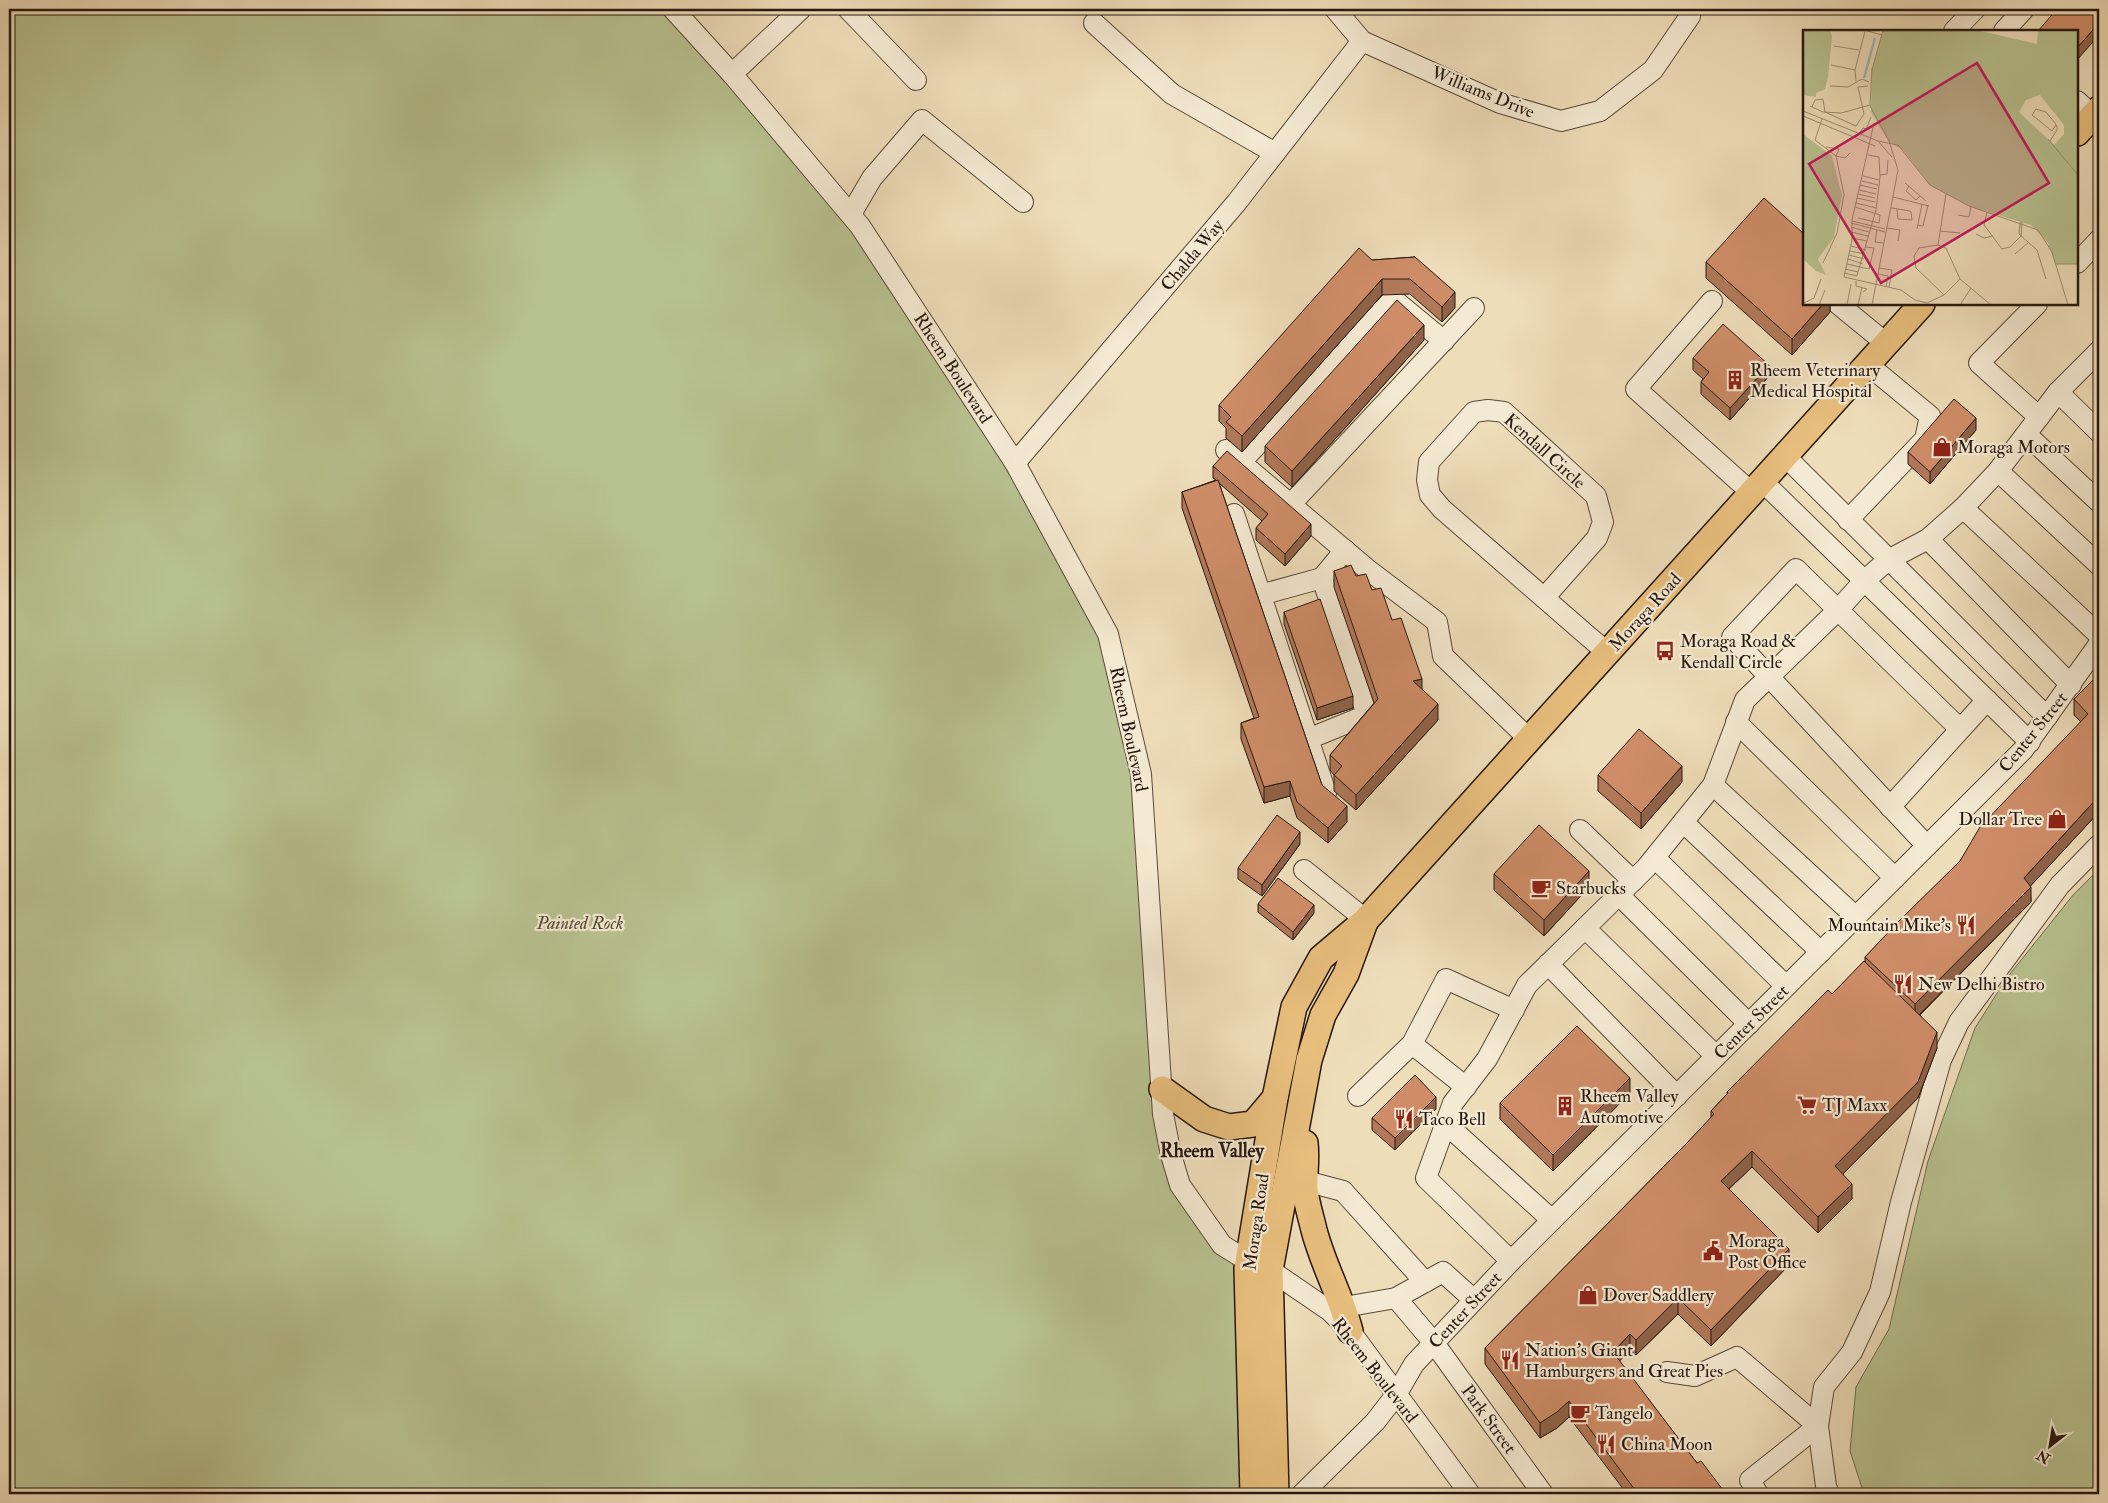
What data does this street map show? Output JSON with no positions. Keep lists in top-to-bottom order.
{
  "streets": {
    "main road": ["Moraga Road"],
    "street": [
      "Williams Drive",
      "Chalda Way",
      "Rheem Boulevard",
      "Kendall Circle",
      "Center Street",
      "Park Street"
    ]
  },
  "crossings": [
    ["Williams Drive", "Chalda Way"],
    ["Chalda Way", "Rheem Boulevard"],
    ["Rheem Boulevard", "Moraga Road"],
    ["Rheem Boulevard", "Center Street"],
    ["Kendall Circle", "Moraga Road"],
    ["Center Street", "Park Street"]
  ],
  "districts": ["Rheem Valley"],
  "parks": ["Painted Rock"],
  "places": {
    "building": ["Rheem Veterinary Medical Hospital", "Rheem Valley Automotive"],
    "shop": ["Moraga Motors", "Dollar Tree", "Dover Saddlery"],
    "bus stop": ["Moraga Road & Kendall Circle"],
    "cafe": ["Starbucks", "Tangelo"],
    "restaurant": [
      "Mountain Mike's",
      "New Delhi Bistro",
      "Taco Bell",
      "Nation's Giant Hamburgers and Great Pies",
      "China Moon"
    ],
    "supermarket": ["TJ Maxx"],
    "public building": ["Moraga Post Office"]
  },
  "north": "bottom left"
}
